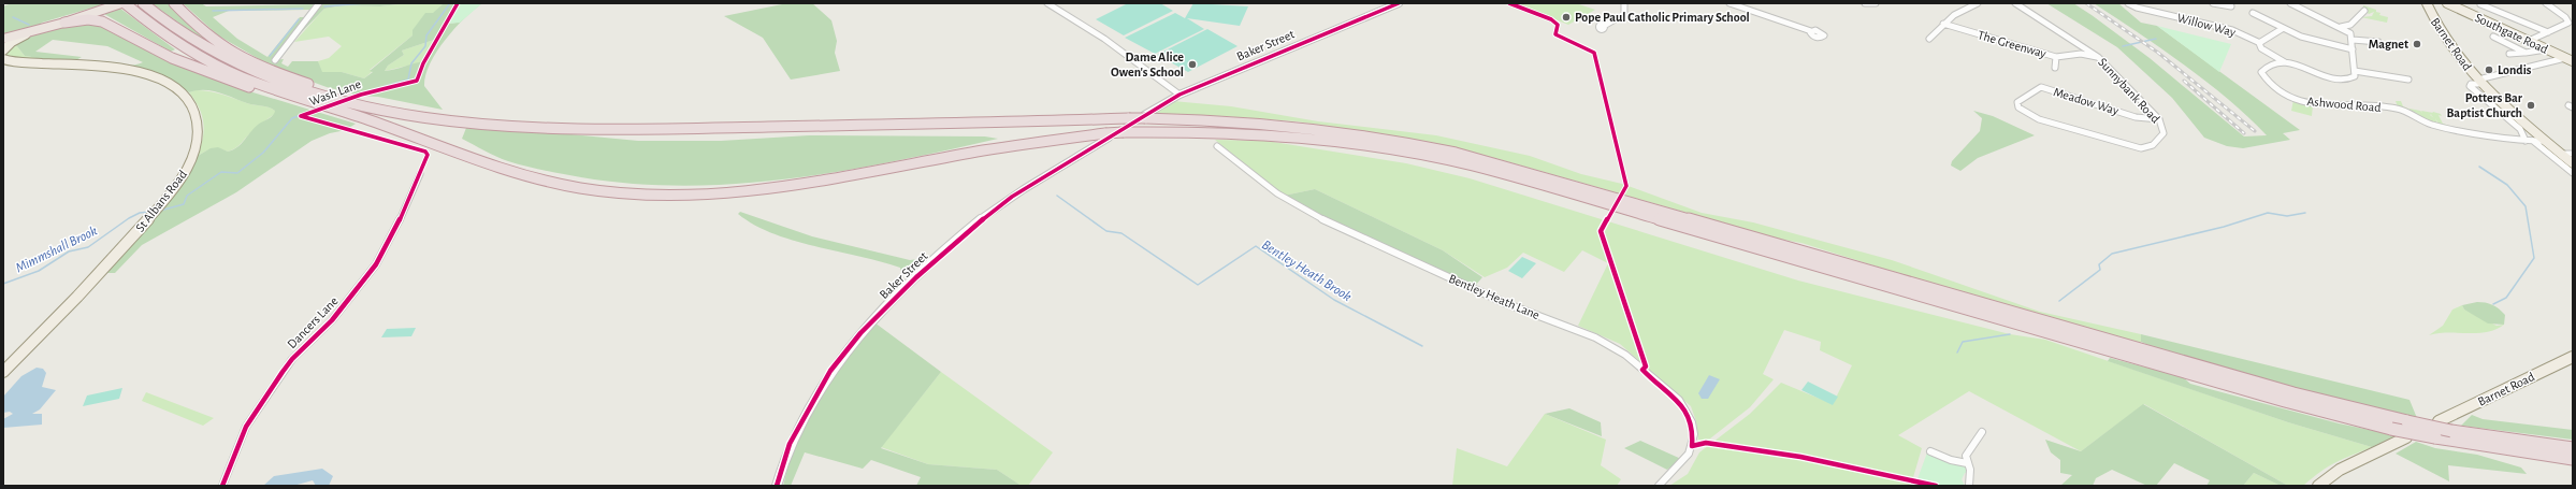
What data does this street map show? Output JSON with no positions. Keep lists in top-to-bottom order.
{
  "streets": {
    "main road": ["Southgate Road", "Barnet Road", "St Albans Road"],
    "street": [
      "Willow Way",
      "The Greenway",
      "Baker Street",
      "Sunnybank Road",
      "Meadow Way",
      "Ashwood Road",
      "Bentley Heath Lane",
      "Dancers Lane"
    ],
    "cycle path": ["Wash Lane"]
  },
  "crossings": [
    ["Willow Way", "Ashwood Road"],
    ["The Greenway", "Sunnybank Road"],
    ["Barnet Road", "Ashwood Road"],
    ["Sunnybank Road", "Meadow Way"]
  ],
  "water": ["Mimmshall Brook", "Bentley Heath Brook"],
  "places": [
    "Pope Paul Catholic Primary School",
    "Magnet",
    "Dame Alice Owen's School",
    "Londis",
    "Potters Bar Baptist Church"
  ]
}
